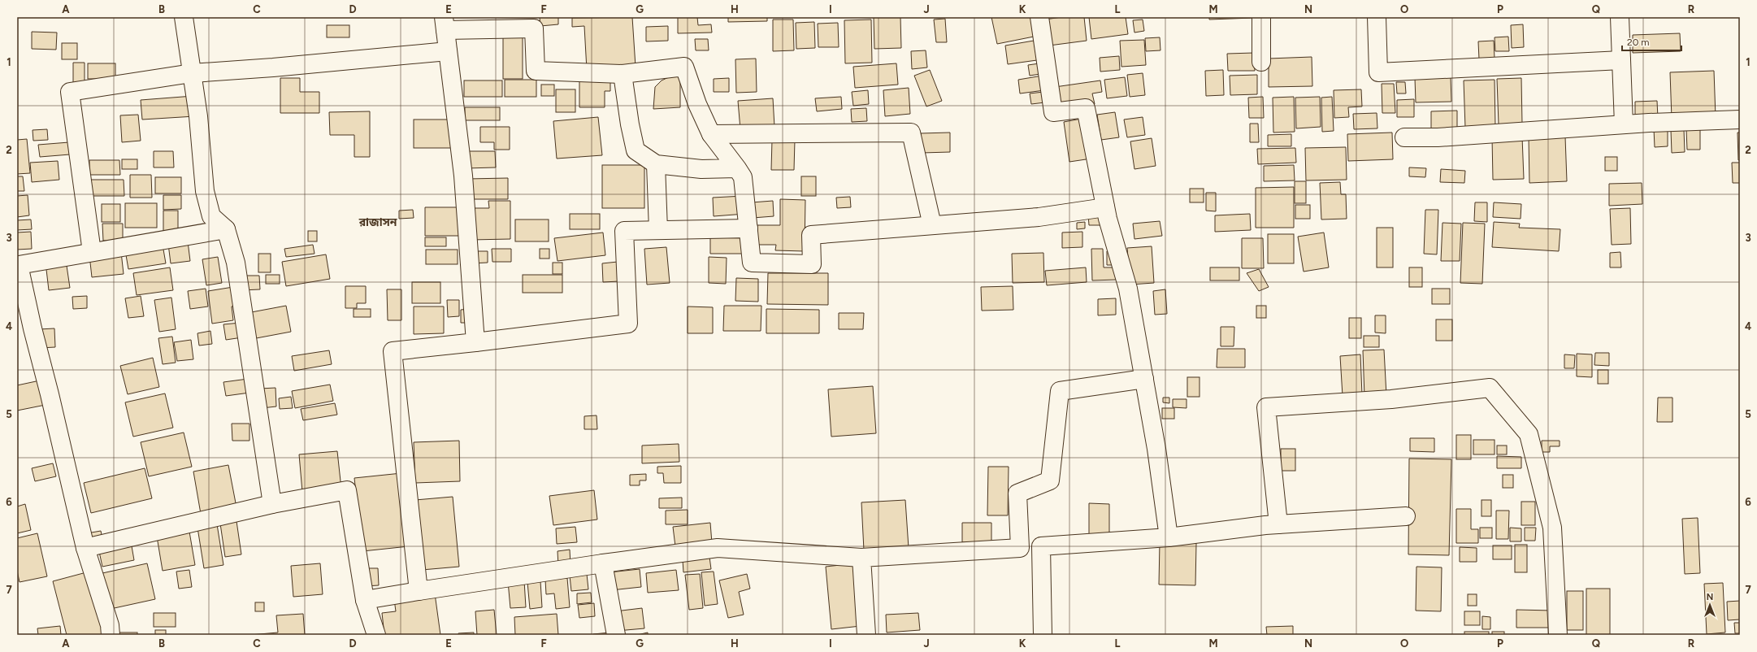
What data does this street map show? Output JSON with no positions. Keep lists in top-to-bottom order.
{
  "districts": ["রাজাসন"],
  "scale_bar": "20 m",
  "north": "top",
  "grid": {
    "columns": [
      "A",
      "B",
      "C",
      "D",
      "E",
      "F",
      "G",
      "H",
      "I",
      "J",
      "K",
      "L",
      "M",
      "N",
      "O",
      "P",
      "Q",
      "R"
    ],
    "rows": [
      "1",
      "2",
      "3",
      "4",
      "5",
      "6",
      "7"
    ]
  }
}
